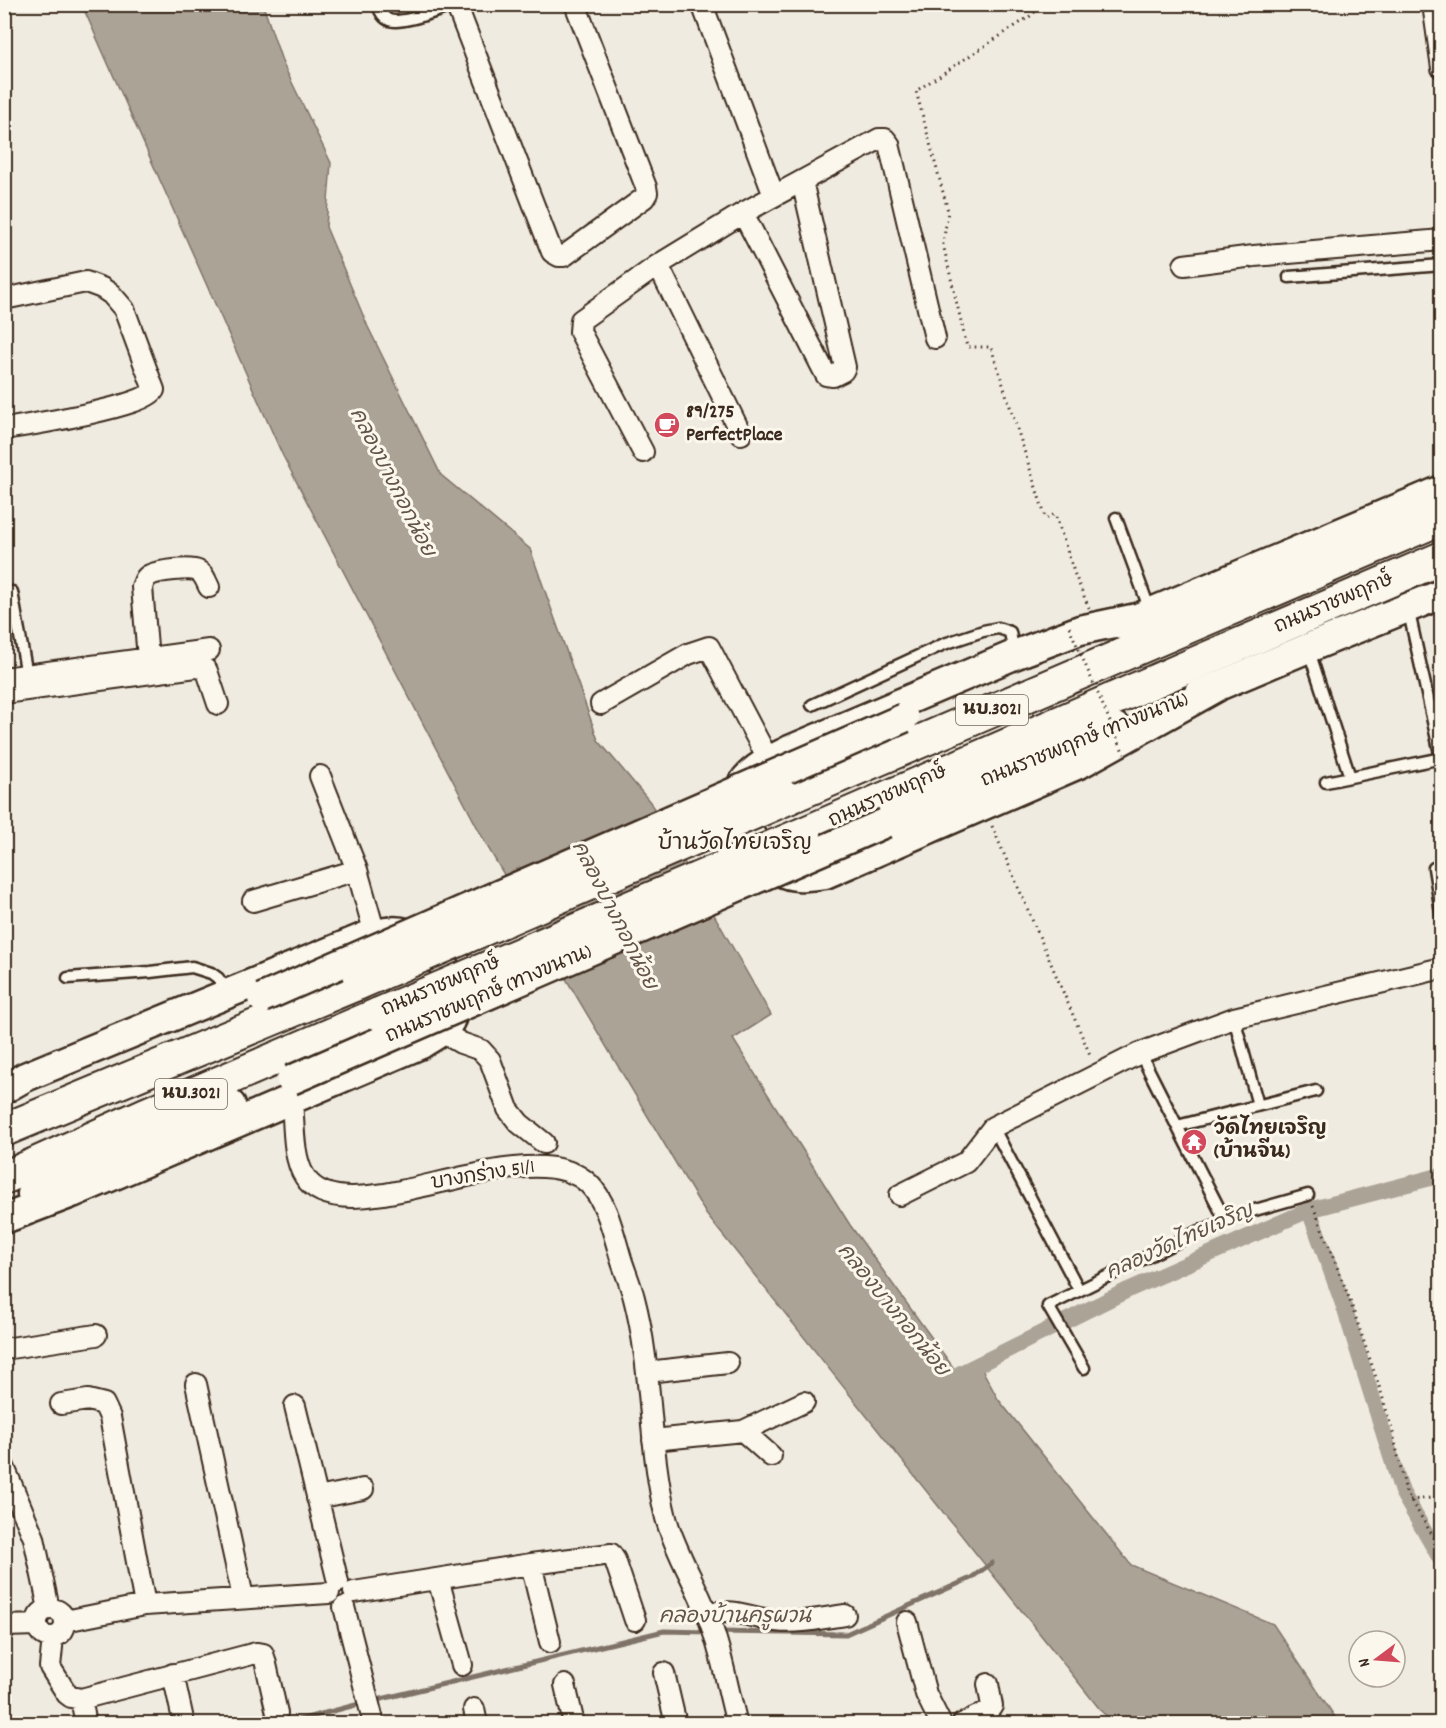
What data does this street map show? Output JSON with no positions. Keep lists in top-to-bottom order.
{
  "streets": {
    "main road": ["ถนนราชพฤกษ์", "นบ.3021", "ถนนราชพฤกษ์ (ทางขนาน)"],
    "street": ["บางกร่าง 51/1"]
  },
  "crossings": [
    ["ถนนราชพฤกษ์ (ทางขนาน)", "บางกร่าง 51/1"]
  ],
  "districts": ["บ้านวัดไทยเจริญ"],
  "water": ["คลองบางกอกน้อย", "คลองวัดไทยเจริญ", "คลองบ้านครูผวน"],
  "places": {
    "cafe": ["89/275 PerfectPlace"],
    "temple": ["วัดไทยเจริญ (บ้านจีน)"]
  },
  "north": "left"
}
